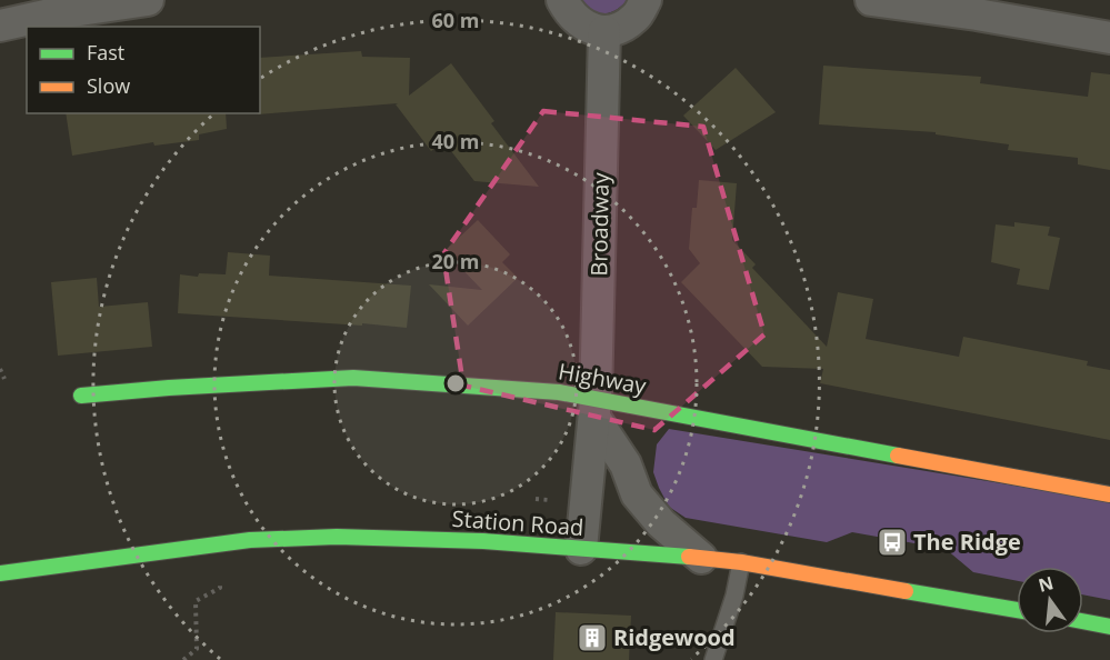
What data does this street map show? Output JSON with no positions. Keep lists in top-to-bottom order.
{
  "streets": {
    "main road": ["Highway", "Station Road"],
    "street": ["Broadway"]
  },
  "crossings": [
    ["Broadway", "Highway"],
    ["Broadway", "Station Road"]
  ],
  "places": {
    "bus stop": ["The Ridge"],
    "building": ["Ridgewood"]
  },
  "legend": ["Fast", "Slow"],
  "north": "top",
  "rings": ["60 m", "40 m", "20 m"]
}
